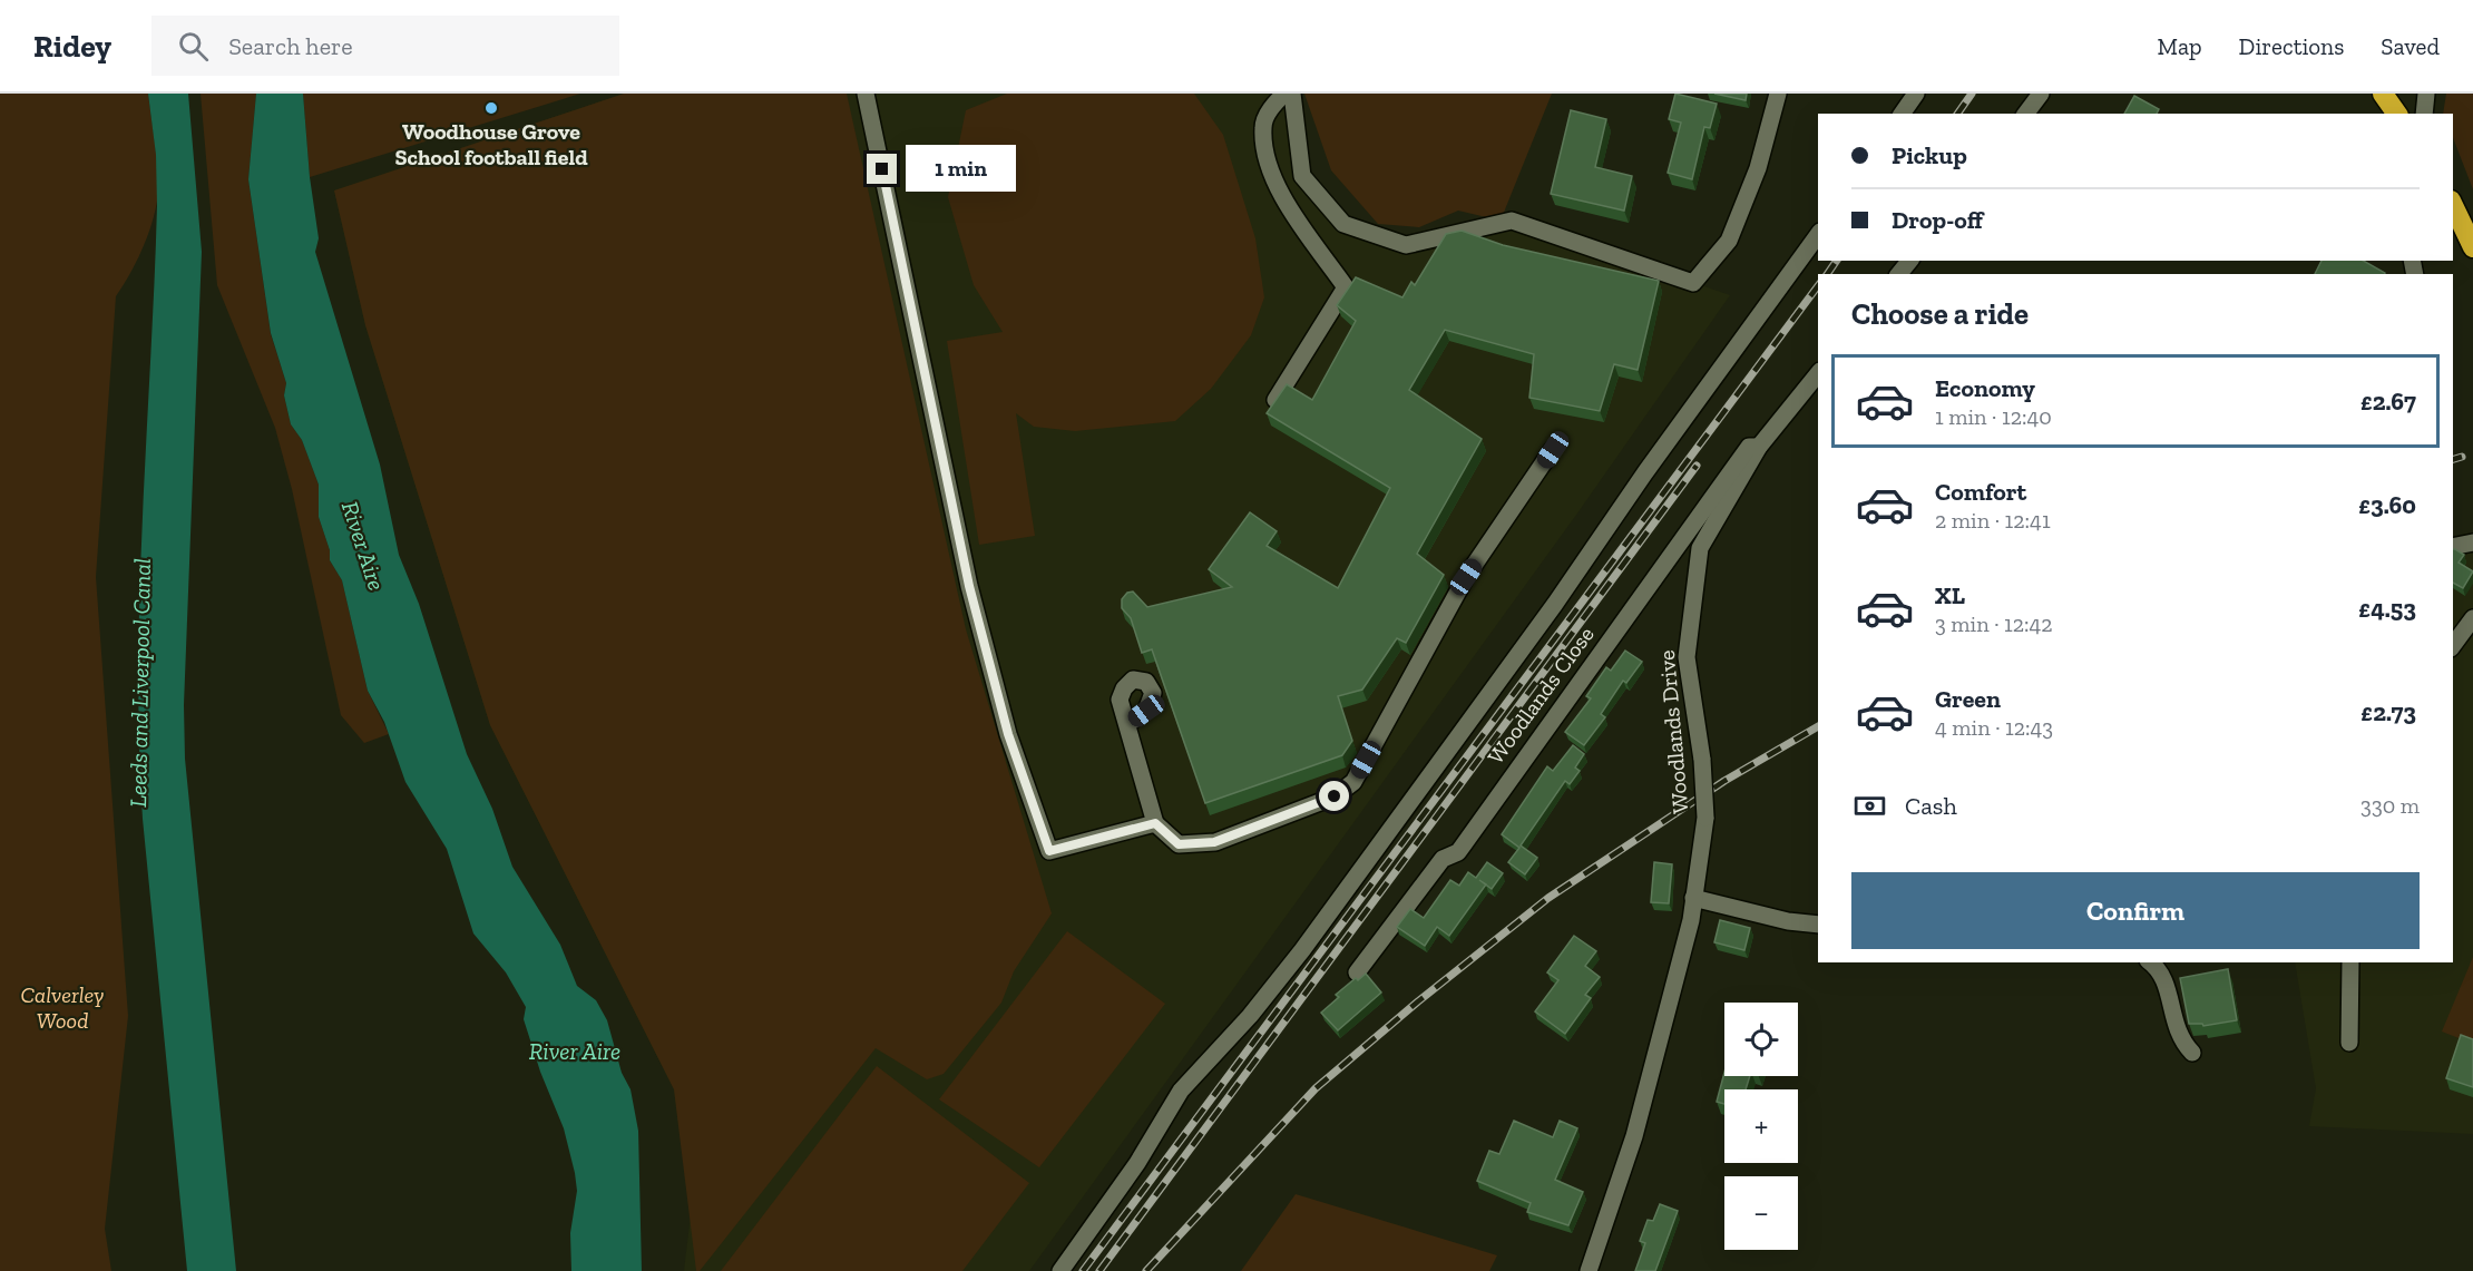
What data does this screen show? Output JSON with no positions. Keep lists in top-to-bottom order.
{
  "streets": {
    "street": ["Woodlands Close", "Woodlands Drive"]
  },
  "crossings": [
    ["Woodlands Close", "Woodlands Drive"]
  ],
  "water": ["River Aire", "Leeds and Liverpool Canal"],
  "parks": ["Calverley Wood"],
  "places": ["Woodhouse Grove School football field"],
  "page": {
    "header": "Ridey",
    "search": "Search here",
    "nav": ["Map", "Directions", "Saved"],
    "banner": ["Pickup", "Drop-off"],
    "bubble": "1 min",
    "heading": "Choose a ride",
    "list": [
      {
        "name": "Economy",
        "note": "1 min · 12:40",
        "value": "£2.67"
      },
      {
        "name": "Comfort",
        "note": "2 min · 12:41",
        "value": "£3.60"
      },
      {
        "name": "XL",
        "note": "3 min · 12:42",
        "value": "£4.53"
      },
      {
        "name": "Green",
        "note": "4 min · 12:43",
        "value": "£2.73"
      }
    ],
    "pay": ["Cash", "330 m"],
    "buttons": "Confirm",
    "map_buttons": ["+", "−"]
  }
}
